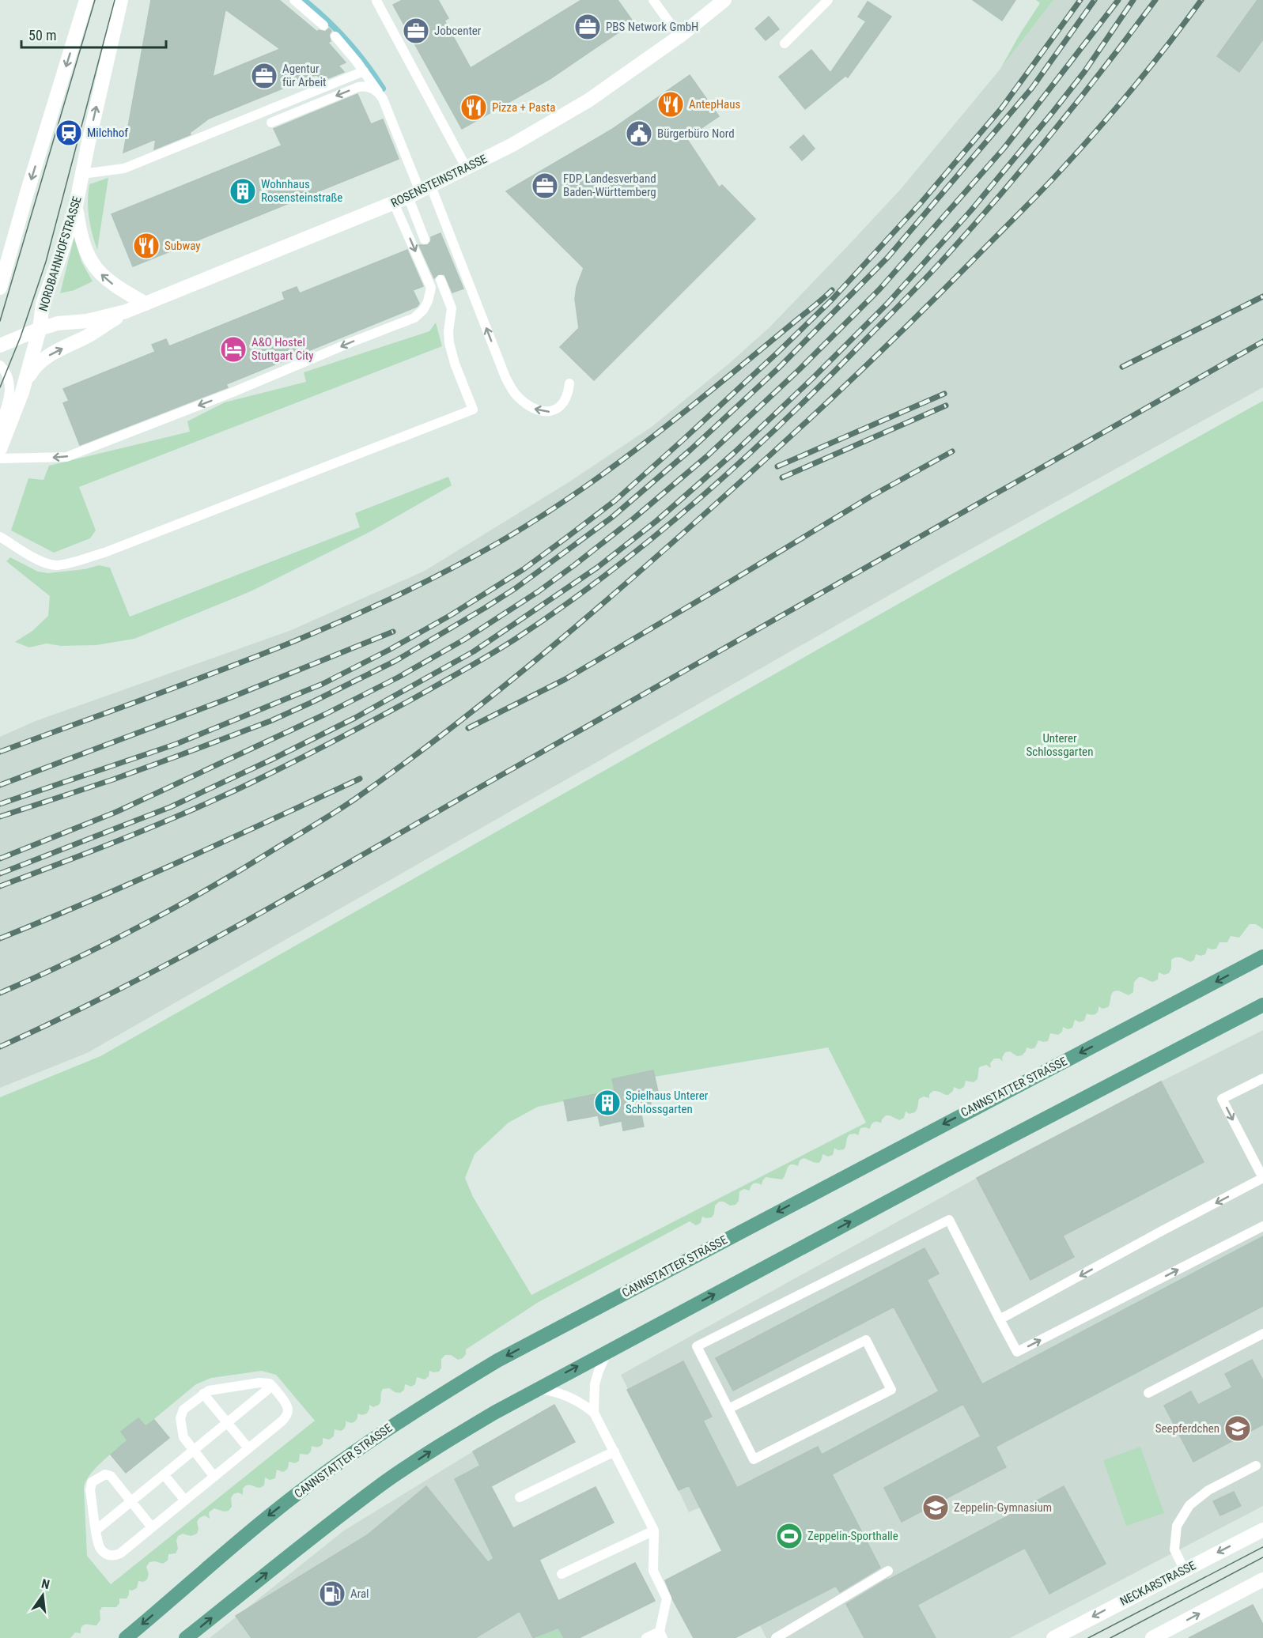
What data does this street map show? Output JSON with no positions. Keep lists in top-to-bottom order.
{
  "streets": {
    "main road": ["CANNSTATTER STRASSE"],
    "street": ["ROSENSTEINSTRASSE", "NORDBAHNHOFSTRASSE", "NECKARSTRASSE"]
  },
  "crossings": [
    ["ROSENSTEINSTRASSE", "NORDBAHNHOFSTRASSE"]
  ],
  "parks": ["Unterer Schlossgarten"],
  "places": {
    "office": [
      "PBS Network GmbH",
      "Jobcenter",
      "Agentur für Arbeit",
      "FDP Landesverband Baden-Württemberg"
    ],
    "restaurant": ["AntepHaus", "Pizza + Pasta", "Subway"],
    "station": ["Milchhof"],
    "public building": ["Bürgerbüro Nord"],
    "building": ["Wohnhaus Rosensteinstraße", "Spielhaus Unterer Schlossgarten"],
    "hotel": ["A&O Hostel Stuttgart City"],
    "school or university": ["Seepferdchen", "Zeppelin-Gymnasium"],
    "sports": ["Zeppelin-Sporthalle"],
    "fuel station": ["Aral"]
  },
  "scale_bar": "50 m",
  "north": "top"
}
